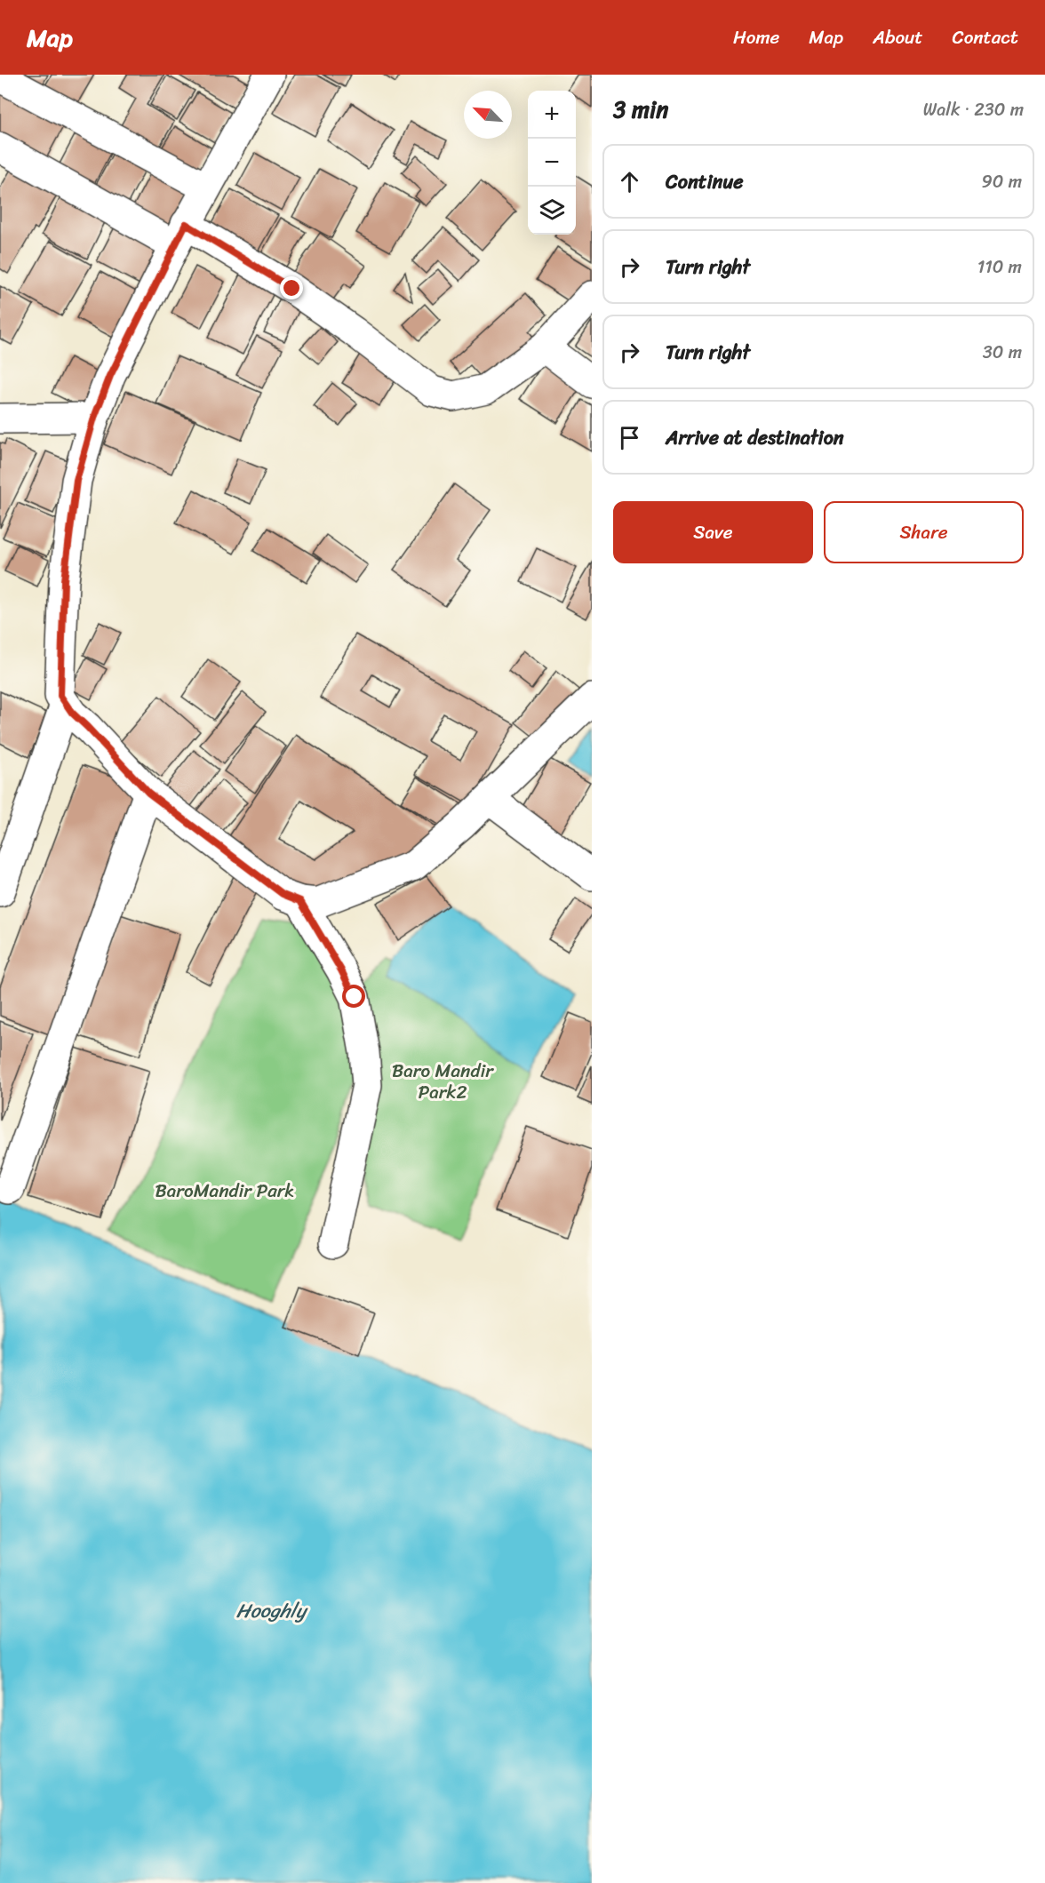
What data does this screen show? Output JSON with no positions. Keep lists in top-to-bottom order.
{
  "water": ["Hooghly"],
  "parks": ["Baro Mandir Park2", "BaroMandir Park"],
  "north": "top left",
  "page": {
    "header": "Map",
    "nav": [
      "Home",
      "Map",
      "About",
      "Contact"
    ],
    "heading": ["3 min", "Walk · 230 m"],
    "map_buttons": ["+", "−"],
    "list": [
      ["Continue", "90 m"],
      ["Turn right", "110 m"],
      ["Turn right", "30 m"],
      "Arrive at destination"
    ],
    "buttons": ["Save", "Share"]
  }
}
